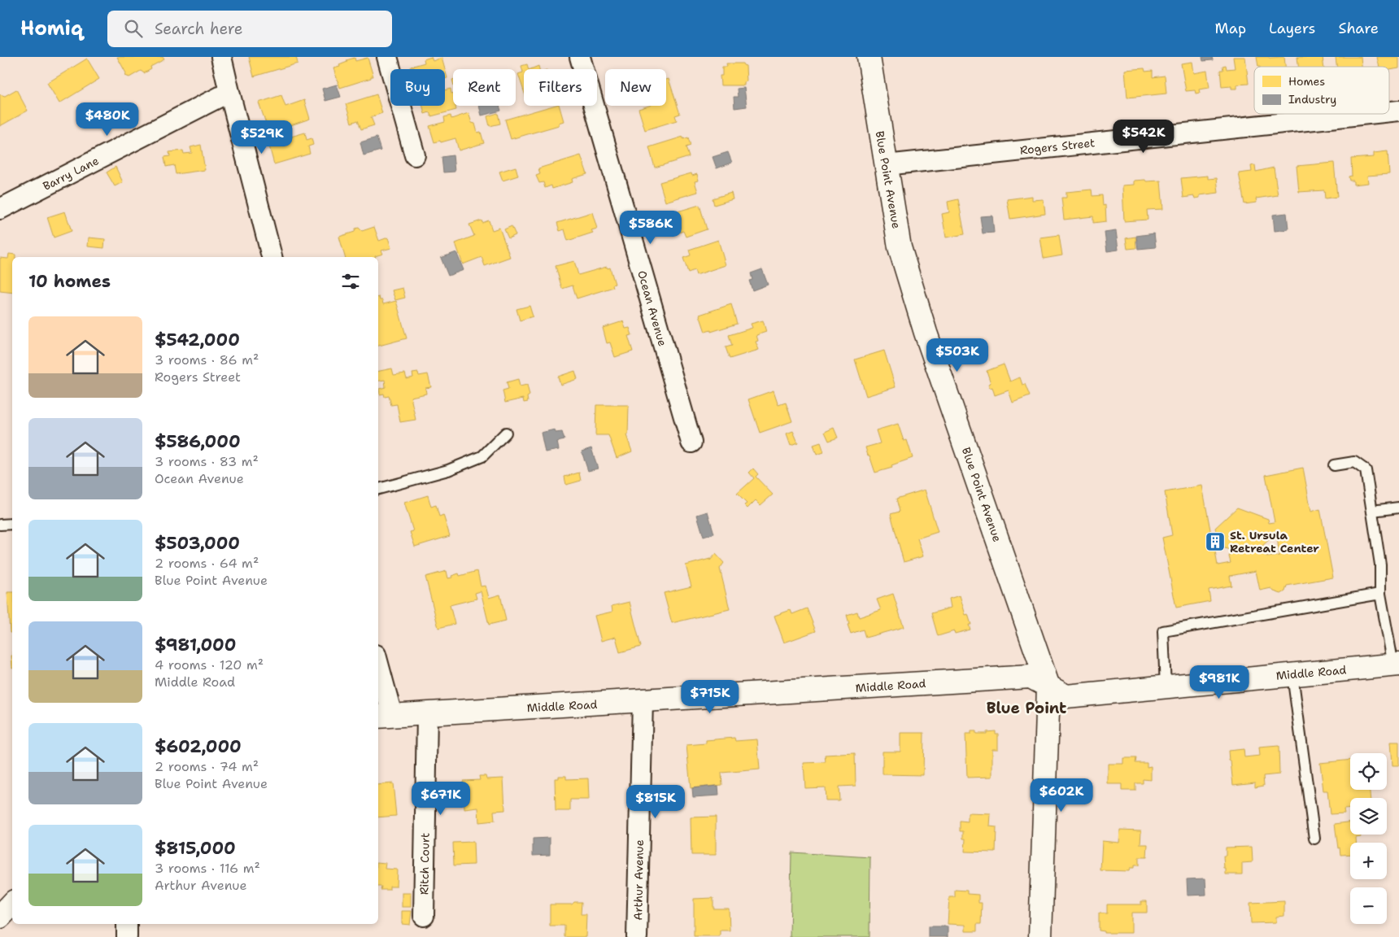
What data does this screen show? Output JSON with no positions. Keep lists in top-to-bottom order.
{
  "streets": {
    "main road": ["Blue Point Avenue", "Middle Road"],
    "street": [
      "Rogers Street",
      "Barry Lane",
      "Ocean Avenue",
      "Ritch Court",
      "Arthur Avenue"
    ]
  },
  "crossings": [
    ["Rogers Street", "Blue Point Avenue"],
    ["Blue Point Avenue", "Middle Road"],
    ["Middle Road", "Ritch Court"],
    ["Middle Road", "Arthur Avenue"]
  ],
  "districts": ["Blue Point"],
  "places": {
    "building": ["St. Ursula Retreat Center"]
  },
  "legend": ["Homes", "Industry"],
  "page": {
    "header": "Homiq",
    "search": "Search here",
    "nav": ["Map", "Layers", "Share"],
    "chip": [
      "Buy",
      "Rent",
      "Filters",
      "New"
    ],
    "price": [
      "$480K",
      "$542K",
      "$529K",
      "$586K",
      "$503K",
      "$981K",
      "$715K",
      "$602K",
      "$671K",
      "$815K"
    ],
    "heading": "10 homes",
    "list": [
      {
        "name": "$542,000",
        "note": "3 rooms · 86 m² · Rogers Street"
      },
      {
        "name": "$586,000",
        "note": "3 rooms · 83 m² · Ocean Avenue"
      },
      {
        "name": "$503,000",
        "note": "2 rooms · 64 m² · Blue Point Avenue"
      },
      {
        "name": "$981,000",
        "note": "4 rooms · 120 m² · Middle Road"
      },
      {
        "name": "$602,000",
        "note": "2 rooms · 74 m² · Blue Point Avenue"
      },
      {
        "name": "$815,000",
        "note": "3 rooms · 116 m² · Arthur Avenue"
      }
    ],
    "map_buttons": ["+", "−"]
  }
}
